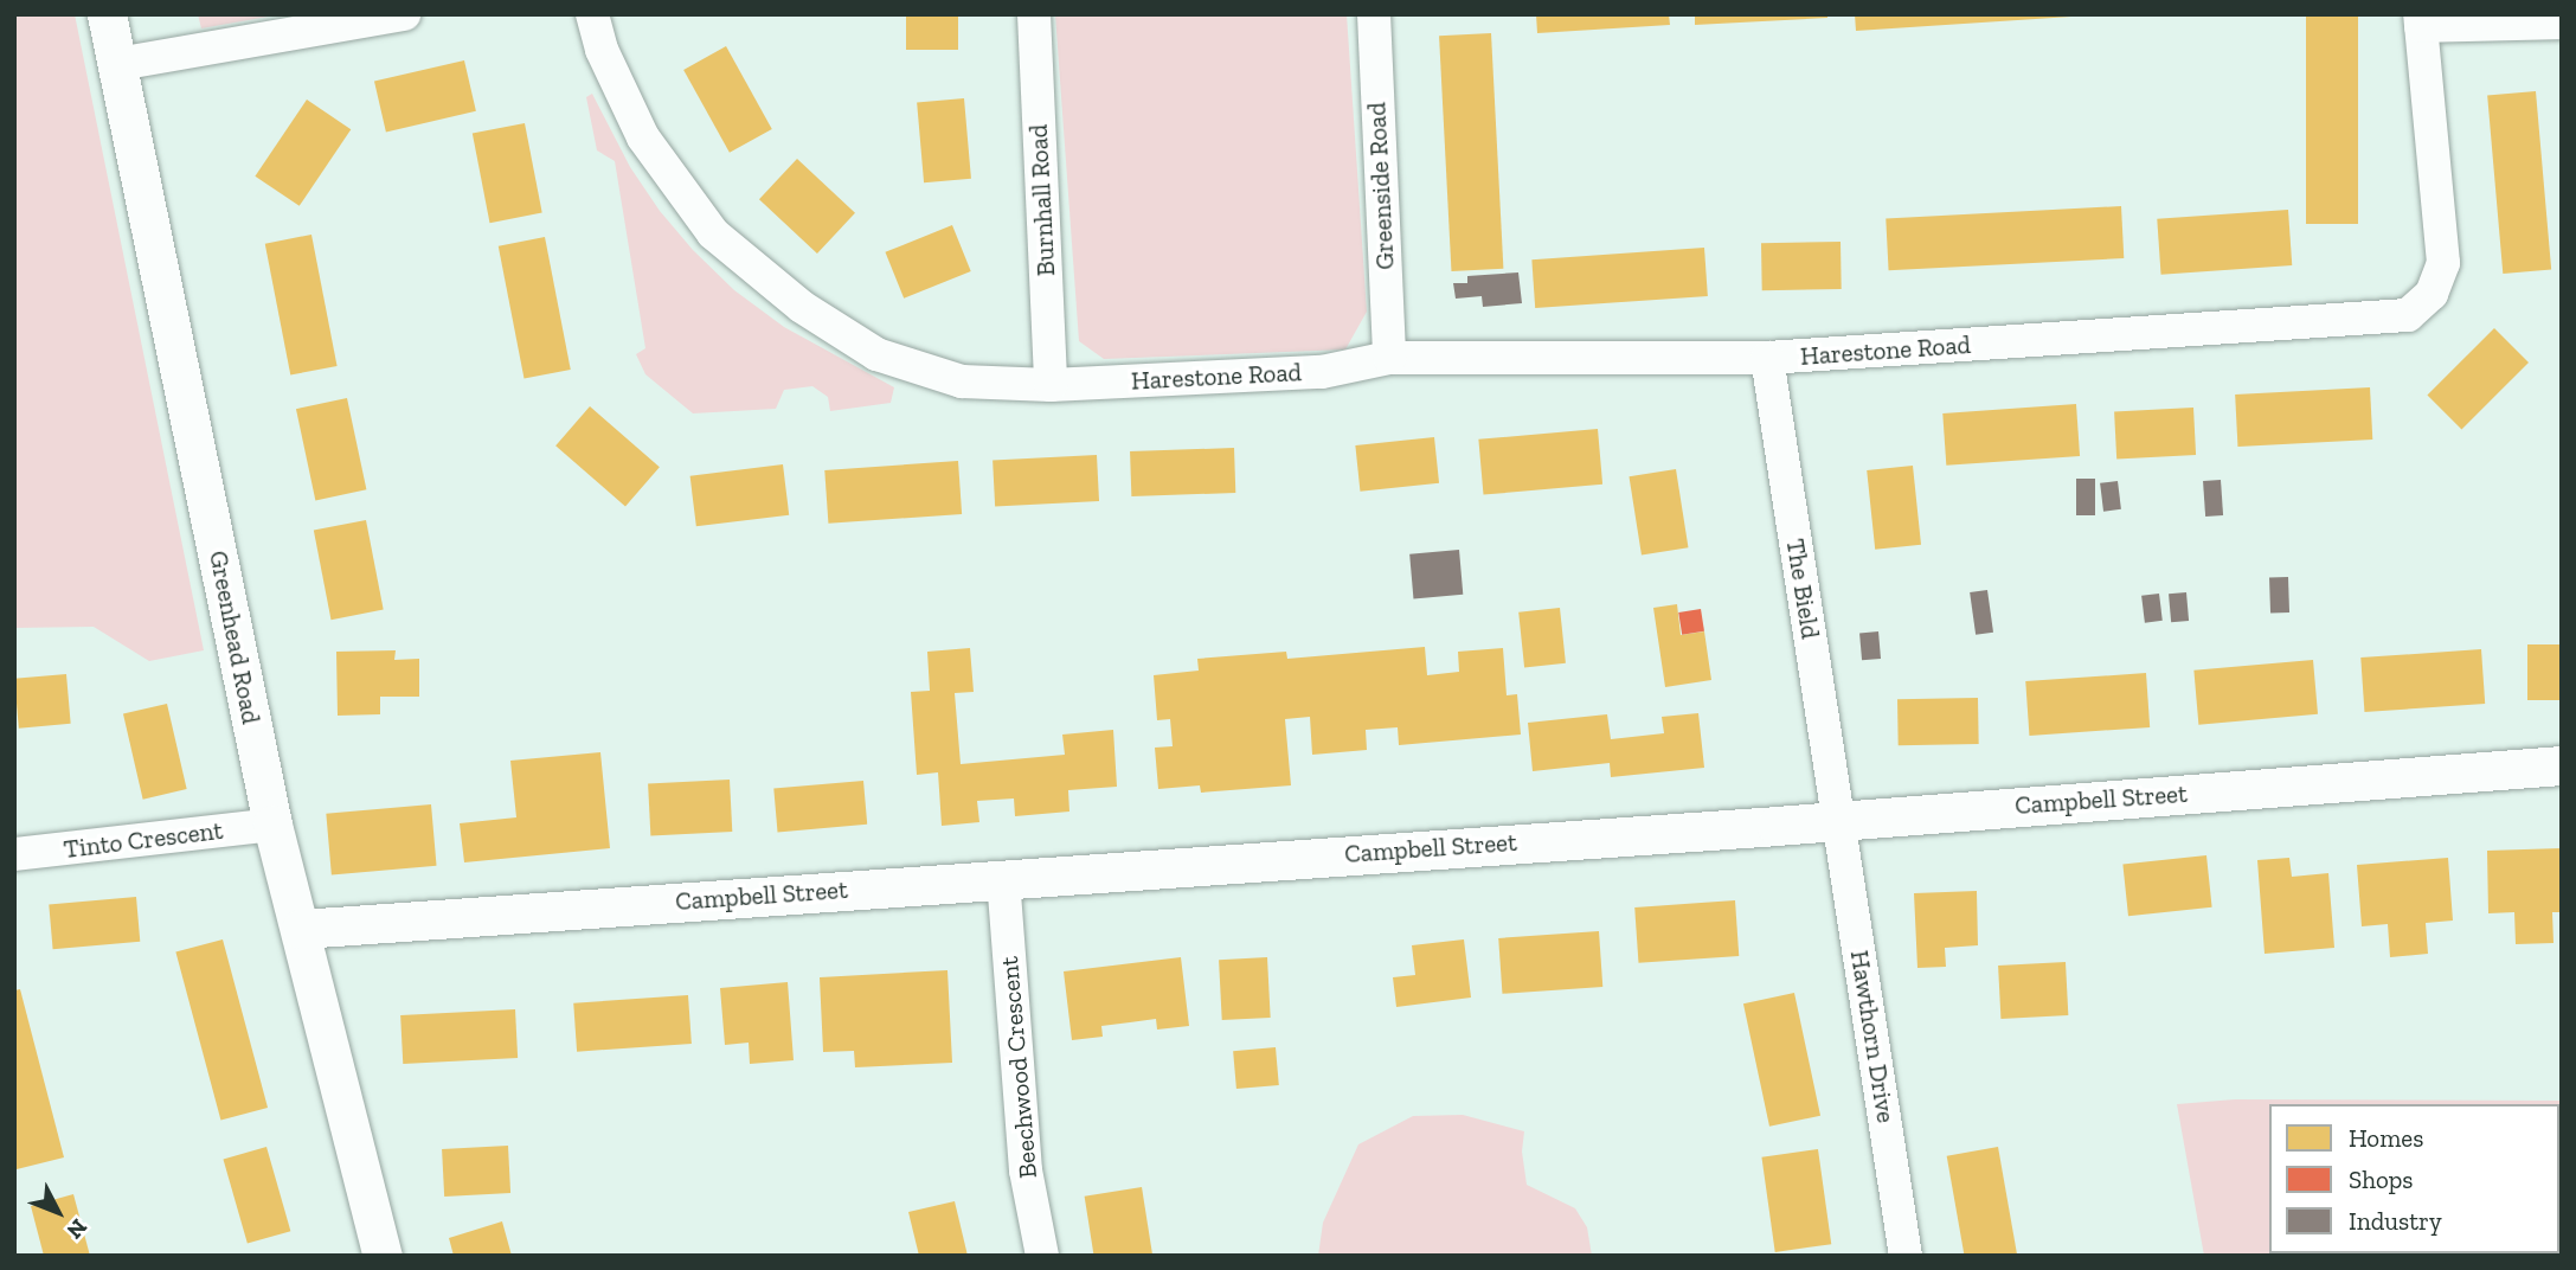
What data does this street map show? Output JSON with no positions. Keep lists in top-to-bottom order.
{
  "streets": {
    "street": [
      "Greenside Road",
      "Burnhall Road",
      "Harestone Road",
      "The Bield",
      "Greenhead Road",
      "Campbell Street",
      "Tinto Crescent",
      "Hawthorn Drive",
      "Beechwood Crescent"
    ]
  },
  "crossings": [
    ["Greenside Road", "Harestone Road"],
    ["Burnhall Road", "Harestone Road"],
    ["Harestone Road", "The Bield"],
    ["The Bield", "Campbell Street"],
    ["The Bield", "Hawthorn Drive"],
    ["Greenhead Road", "Campbell Street"],
    ["Greenhead Road", "Tinto Crescent"],
    ["Campbell Street", "Hawthorn Drive"],
    ["Campbell Street", "Beechwood Crescent"]
  ],
  "legend": ["Homes", "Shops", "Industry"],
  "north": "bottom right"
}
